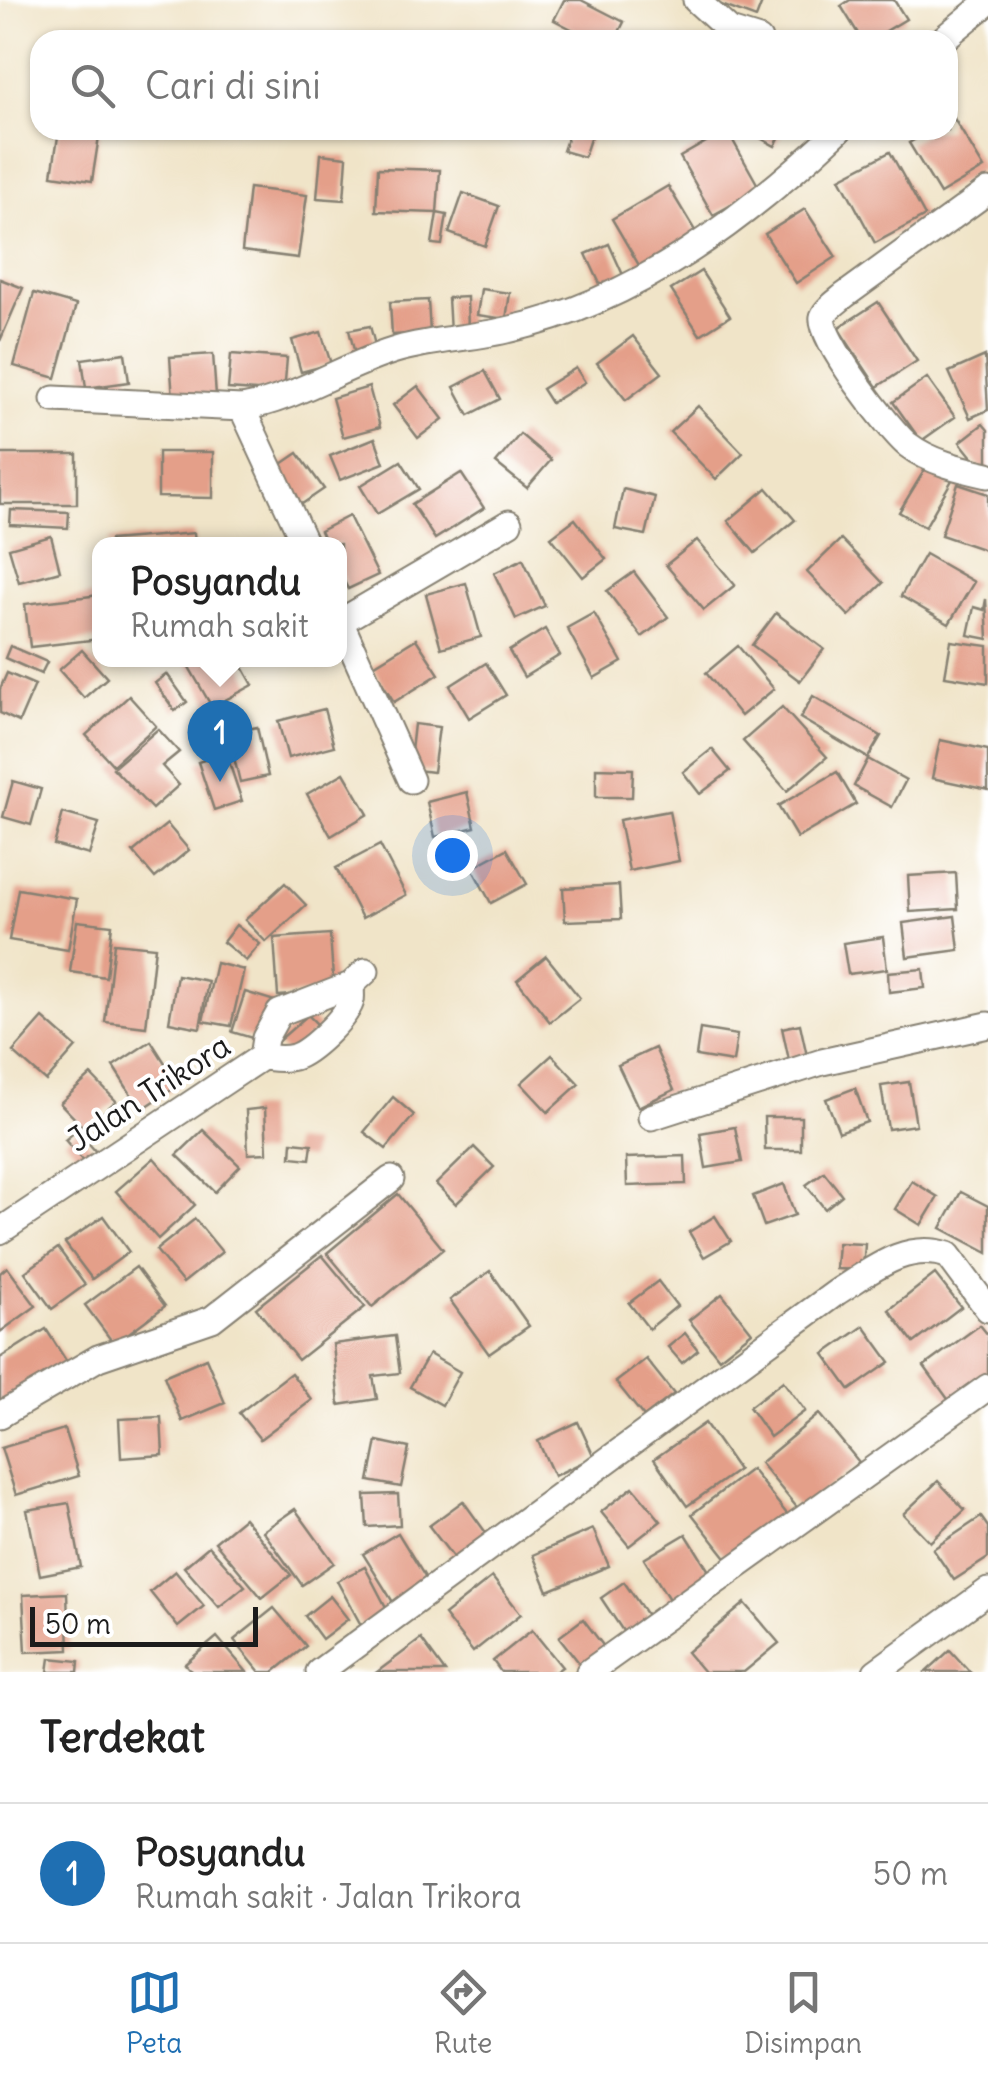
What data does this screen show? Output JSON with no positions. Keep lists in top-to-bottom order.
{
  "streets": {
    "street": ["Jalan Trikora"]
  },
  "scale_bar": "50 m",
  "page": {
    "search": "Cari di sini",
    "popup": ["Posyandu", "Rumah sakit"],
    "pins": "1",
    "scale": "50 m",
    "heading": "Terdekat",
    "list": [
      {
        "mark": "1",
        "name": "Posyandu",
        "note": "Rumah sakit · Jalan Trikora",
        "value": "50 m"
      }
    ],
    "nav": ["Peta", "Rute", "Disimpan"]
  }
}
